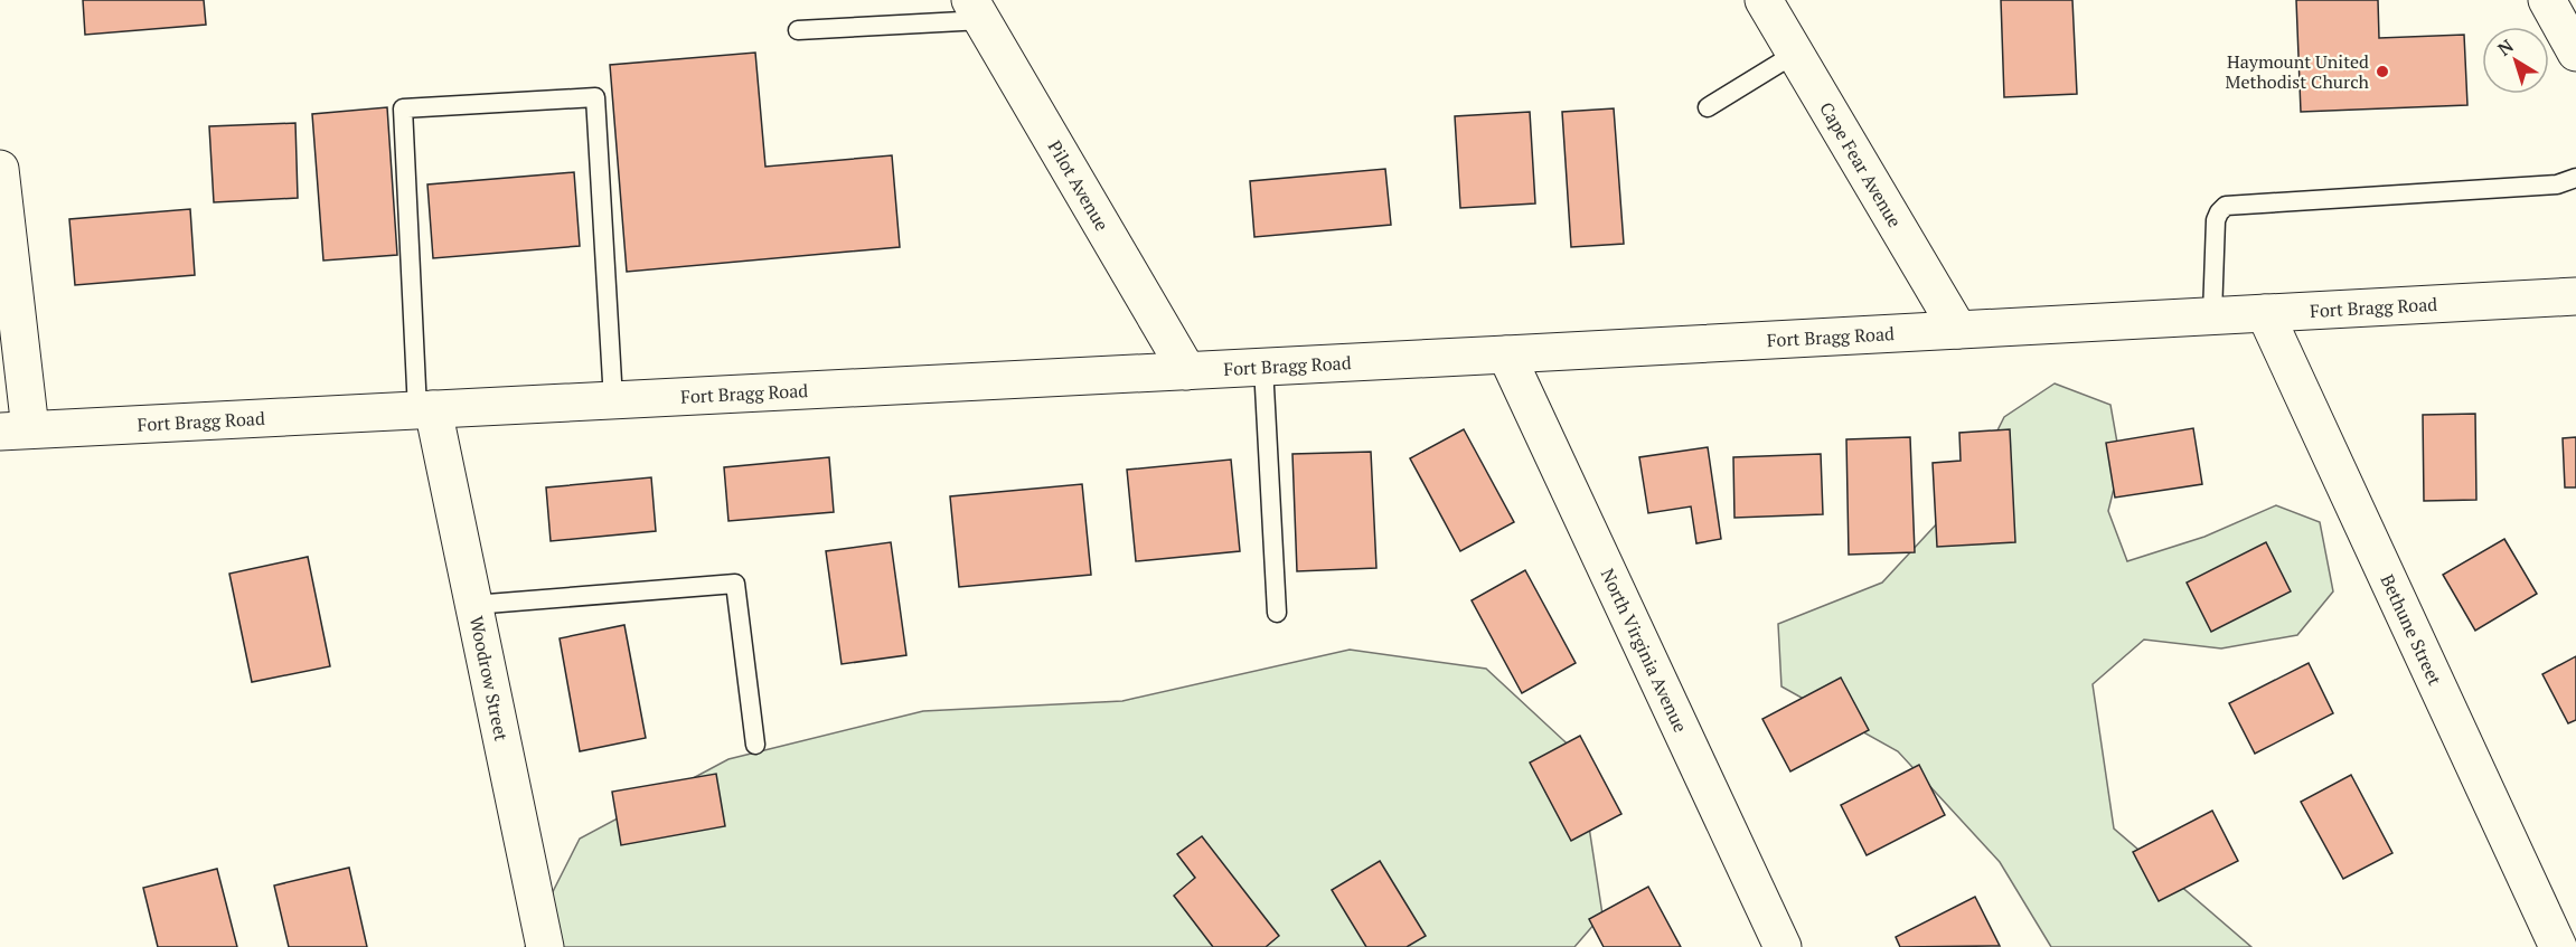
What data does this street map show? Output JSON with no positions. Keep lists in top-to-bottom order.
{
  "streets": {
    "street": [
      "Cape Fear Avenue",
      "Pilot Avenue",
      "Fort Bragg Road",
      "Bethune Street",
      "North Virginia Avenue",
      "Woodrow Street"
    ]
  },
  "crossings": [
    ["Cape Fear Avenue", "Fort Bragg Road"],
    ["Pilot Avenue", "Fort Bragg Road"],
    ["Fort Bragg Road", "Bethune Street"],
    ["Fort Bragg Road", "North Virginia Avenue"],
    ["Fort Bragg Road", "Woodrow Street"]
  ],
  "places": ["Haymount United Methodist Church"],
  "north": "top left"
}
